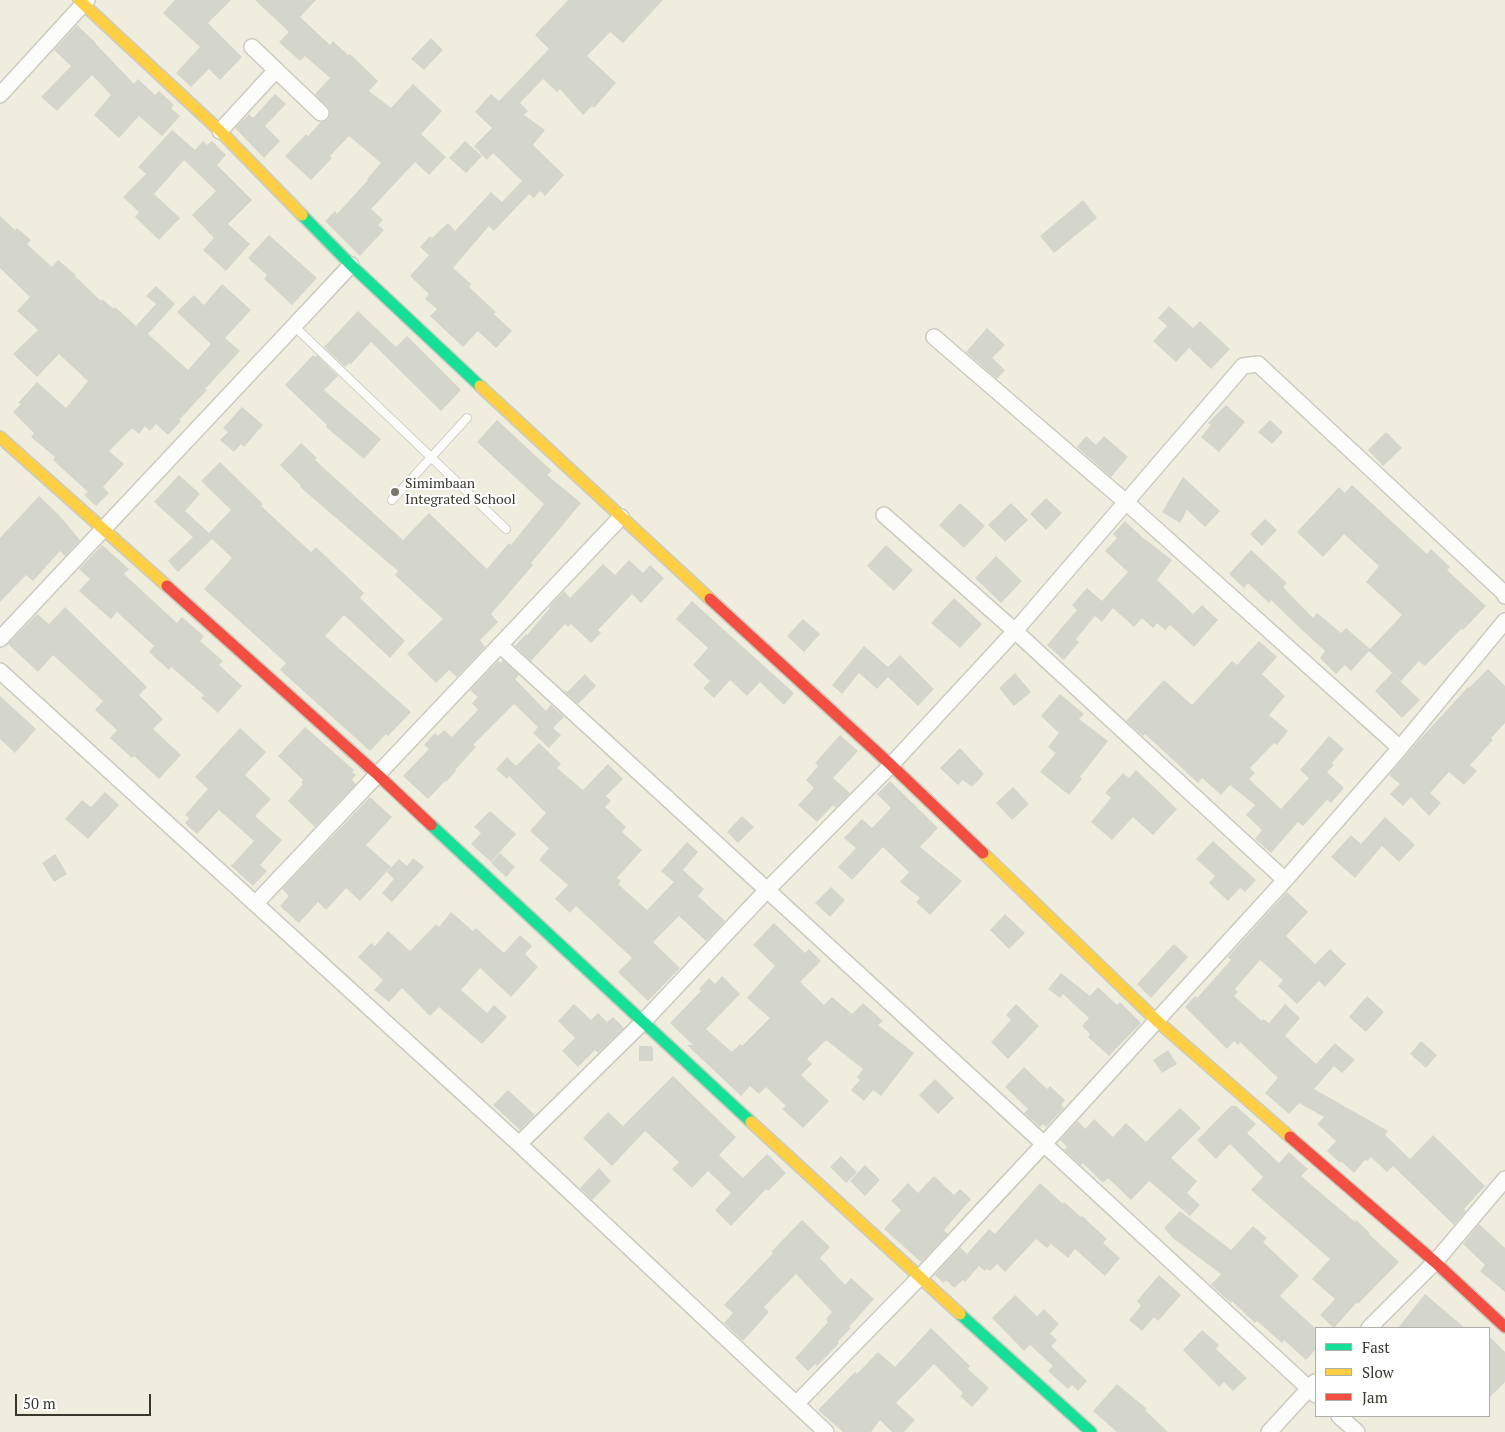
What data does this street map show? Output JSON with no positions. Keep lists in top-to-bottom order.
{
  "places": ["Simimbaan Integrated School"],
  "legend": ["Fast", "Slow", "Jam"],
  "scale_bar": "50 m"
}
